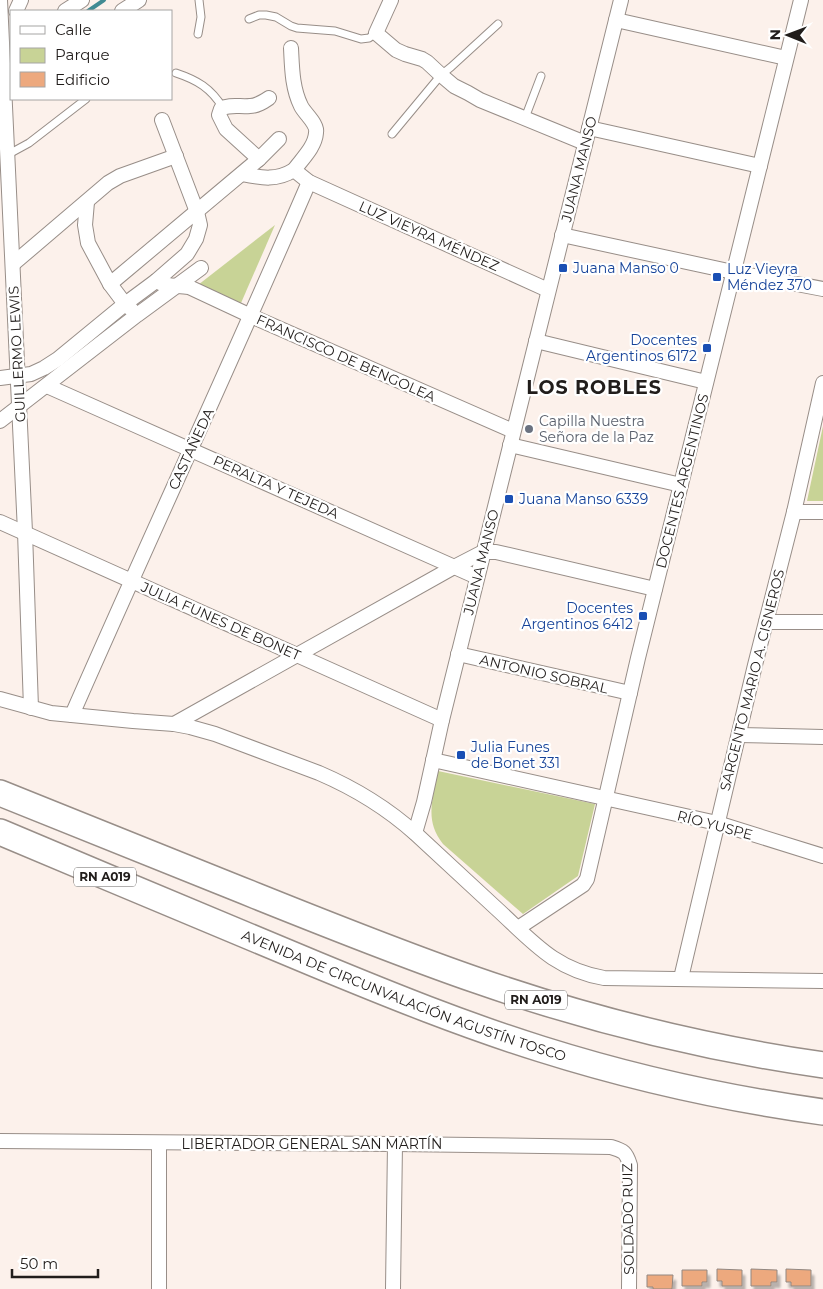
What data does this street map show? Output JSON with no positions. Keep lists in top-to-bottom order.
{
  "streets": {
    "highway": ["RN A019", "AVENIDA DE CIRCUNVALACIÓN AGUSTÍN TOSCO"],
    "street": [
      "JUANA MANSO",
      "LUZ VIEYRA MÉNDEZ",
      "GUILLERMO LEWIS",
      "FRANCISCO DE BENGOLEA",
      "CASTAÑEDA",
      "DOCENTES ARGENTINOS",
      "PERALTA Y TEJEDA",
      "JULIA FUNES DE BONET",
      "ANTONIO SOBRAL",
      "SARGENTO MARIO A. CISNEROS",
      "RÍO YUSPE",
      "LIBERTADOR GENERAL SAN MARTÍN",
      "SOLDADO RUIZ"
    ]
  },
  "crossings": [
    ["JUANA MANSO", "LUZ VIEYRA MÉNDEZ"],
    ["JUANA MANSO", "FRANCISCO DE BENGOLEA"],
    ["JUANA MANSO", "PERALTA Y TEJEDA"],
    ["JUANA MANSO", "JULIA FUNES DE BONET"],
    ["JUANA MANSO", "ANTONIO SOBRAL"],
    ["LUZ VIEYRA MÉNDEZ", "CASTAÑEDA"],
    ["GUILLERMO LEWIS", "JULIA FUNES DE BONET"],
    ["FRANCISCO DE BENGOLEA", "CASTAÑEDA"],
    ["CASTAÑEDA", "PERALTA Y TEJEDA"],
    ["CASTAÑEDA", "JULIA FUNES DE BONET"],
    ["DOCENTES ARGENTINOS", "ANTONIO SOBRAL"],
    ["DOCENTES ARGENTINOS", "RÍO YUSPE"],
    ["SARGENTO MARIO A. CISNEROS", "RÍO YUSPE"],
    ["LIBERTADOR GENERAL SAN MARTÍN", "SOLDADO RUIZ"]
  ],
  "districts": ["LOS ROBLES"],
  "places": {
    "transit": [
      "Juana Manso 0",
      "Luz Vieyra Méndez 370",
      "Docentes Argentinos 6172",
      "Juana Manso 6339",
      "Docentes Argentinos 6412",
      "Julia Funes de Bonet 331"
    ],
    "other": ["Capilla Nuestra Señora de la Paz"]
  },
  "legend": ["Calle", "Parque", "Edificio"],
  "scale_bar": "50 m",
  "north": "left"
}
